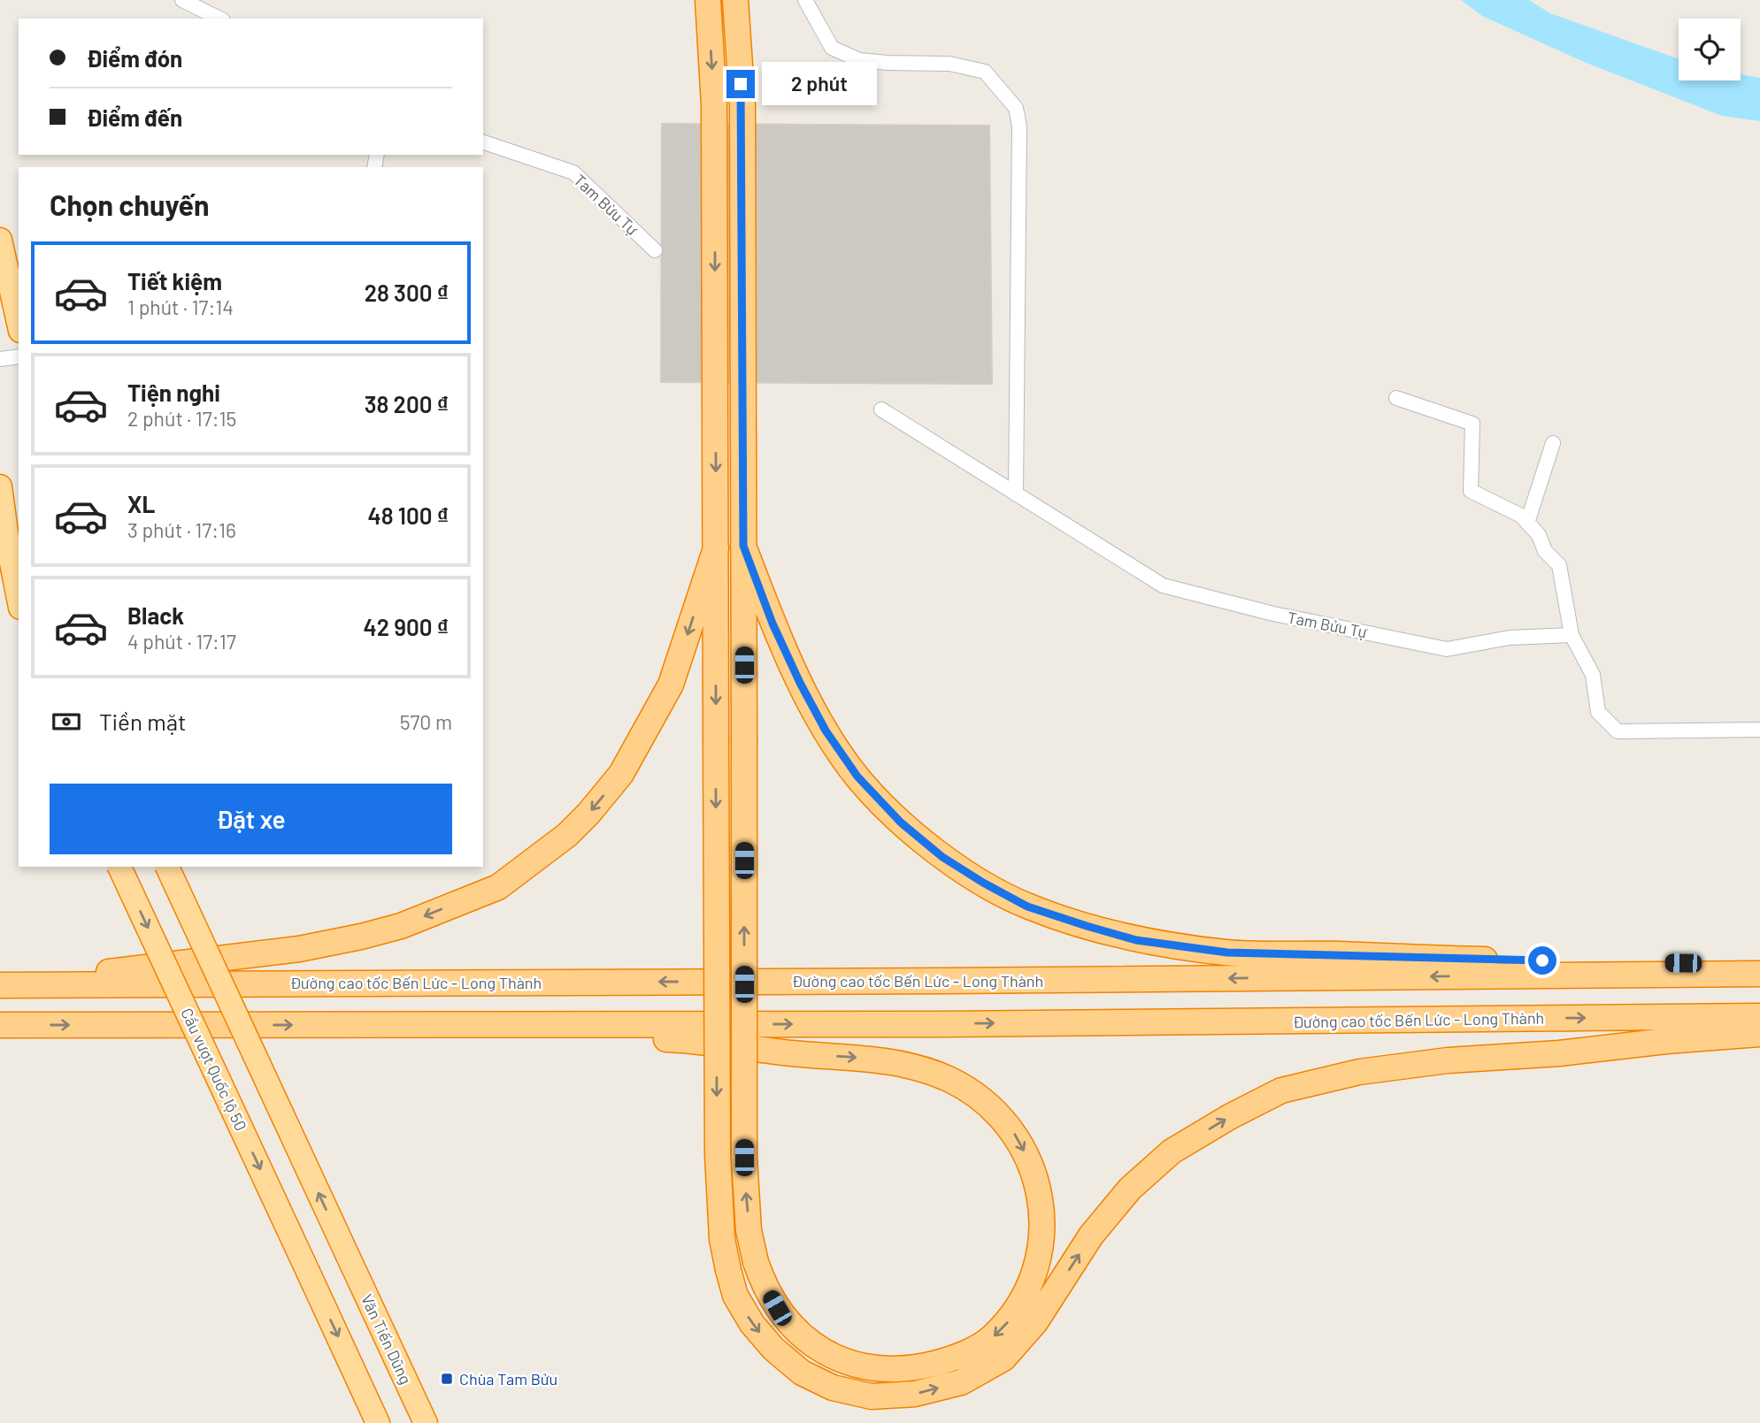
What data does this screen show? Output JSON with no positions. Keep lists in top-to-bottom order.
{
  "streets": {
    "highway": ["Đường cao tốc Bến Lức - Long Thành", "Cầu vượt Quốc lộ 50", "Văn Tiến Dũng"],
    "street": ["Tam Bừu Tự", "Tam Bửu Tự"]
  },
  "one_way": ["Cầu vượt Quốc lộ 50", "Văn Tiến Dũng"],
  "places": {
    "transit": ["Chùa Tam Bửu"]
  },
  "page": {
    "banner": ["Điểm đón", "Điểm đến"],
    "bubble": "2 phút",
    "heading": "Chọn chuyến",
    "list": [
      {
        "name": "Tiết kiệm",
        "note": "1 phút · 17:14",
        "value": "28 300 ₫"
      },
      {
        "name": "Tiện nghi",
        "note": "2 phút · 17:15",
        "value": "38 200 ₫"
      },
      {
        "name": "XL",
        "note": "3 phút · 17:16",
        "value": "48 100 ₫"
      },
      {
        "name": "Black",
        "note": "4 phút · 17:17",
        "value": "42 900 ₫"
      }
    ],
    "pay": ["Tiền mặt", "570 m"],
    "buttons": "Đặt xe"
  }
}
